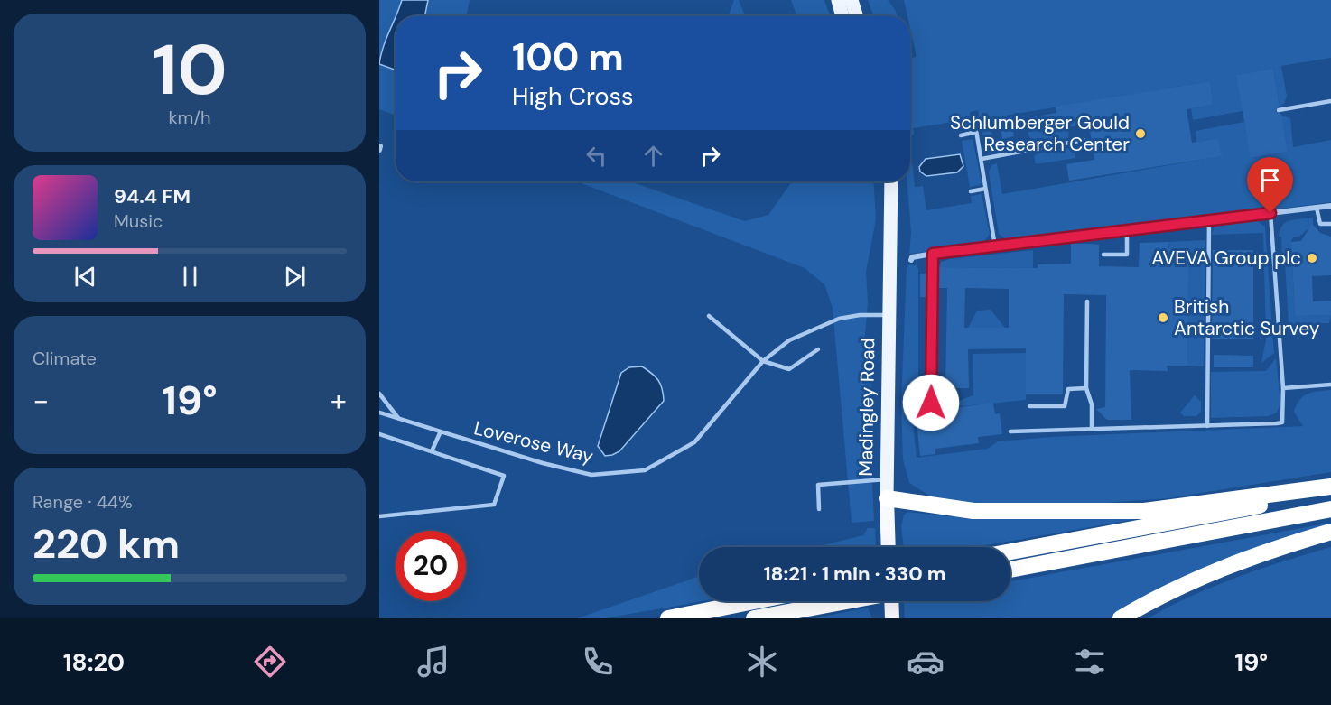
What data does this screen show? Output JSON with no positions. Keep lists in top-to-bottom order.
{
  "streets": {
    "highway": ["Madingley Road"],
    "lane": ["Loverose Way"]
  },
  "crossings": [
    ["Madingley Road", "Loverose Way"]
  ],
  "places": ["Schlumberger Gould Research Center", "AVEVA Group plc", "British Antarctic Survey"],
  "page": {
    "tile": [
      ["10", "km/h"],
      "Climate",
      ["Range · 44%", "220 km"]
    ],
    "turn": ["100 m", "High Cross"],
    "song": ["94.4 FM", "Music"],
    "heat": ["−", "19°", "+"],
    "limit": "20",
    "trip": "18:21 · 1 min · 330 m",
    "tabs": ["18:20", "19°"]
  }
}
